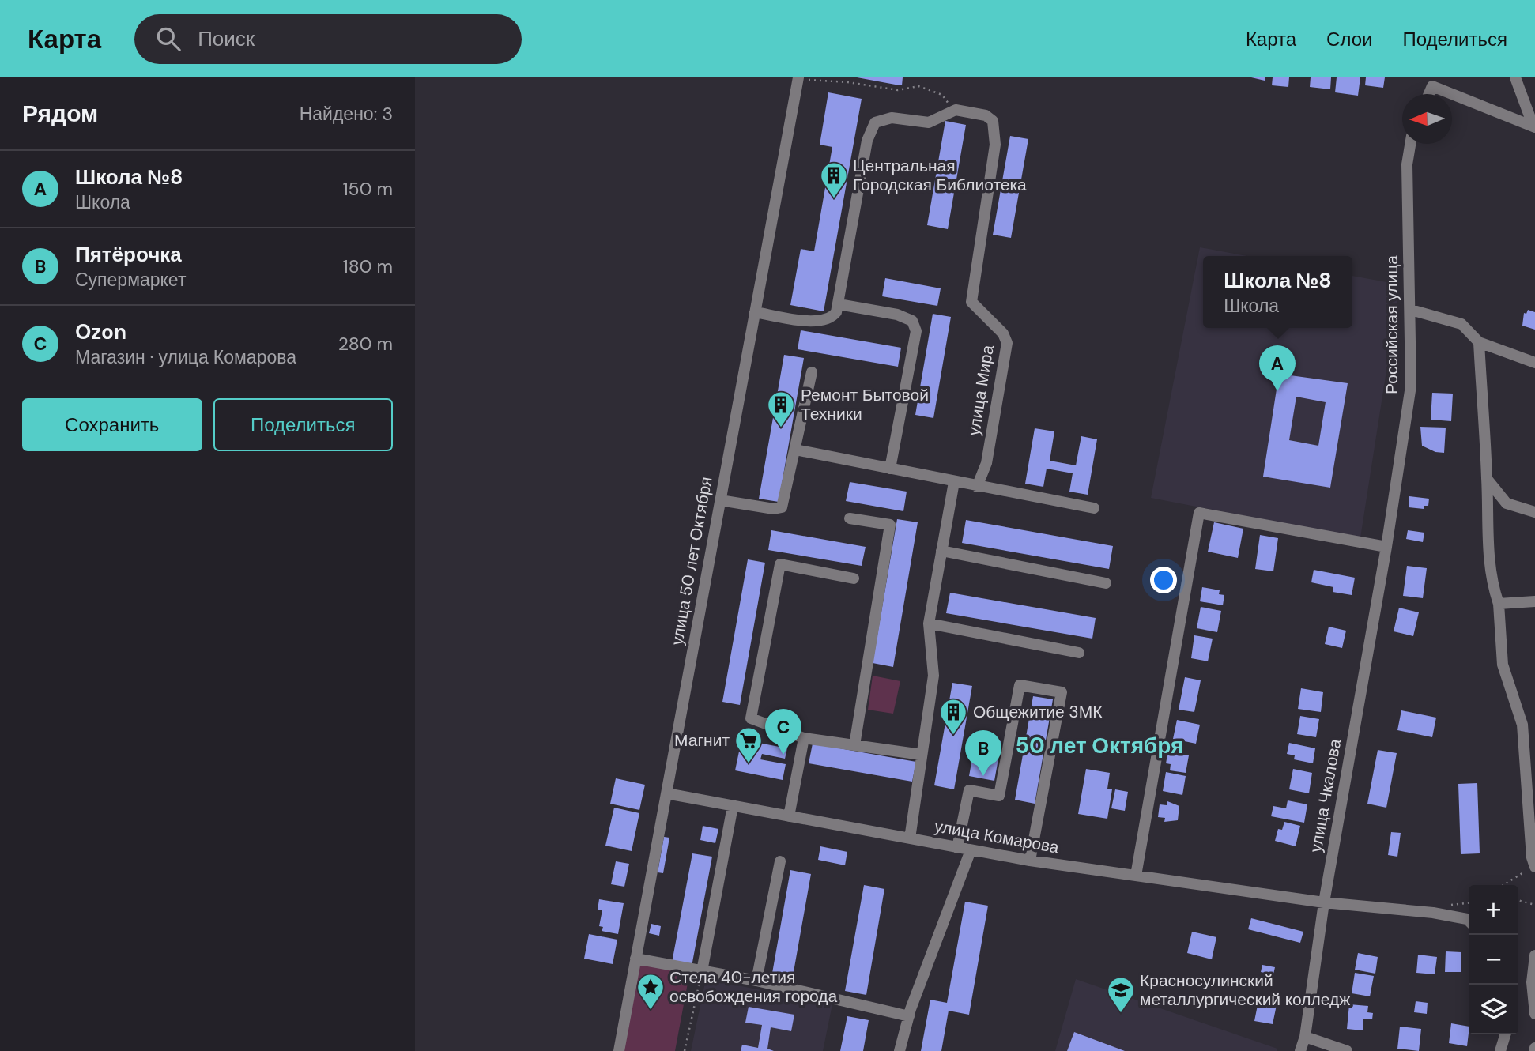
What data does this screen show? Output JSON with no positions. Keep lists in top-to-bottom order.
{
  "streets": {
    "street": [
      "Российская улица",
      "улица Мира",
      "улица 50 лет Октября",
      "улица Чкалова",
      "улица Комарова"
    ]
  },
  "crossings": [
    ["Российская улица", "улица Чкалова"],
    ["улица 50 лет Октября", "улица Комарова"],
    ["улица Чкалова", "улица Комарова"]
  ],
  "districts": ["50 лет Октября"],
  "places": {
    "building": ["Центральная Городская Библиотека", "Ремонт Бытовой Техники", "Общежитие 3МК"],
    "supermarket": ["Магнит"],
    "place": ["Стела 40-летия освобождения города"],
    "school or university": ["Красносулинский металлургический колледж"]
  },
  "north": "left",
  "page": {
    "header": "Карта",
    "search": "Поиск",
    "nav": ["Карта", "Слои", "Поделиться"],
    "heading": ["Рядом", "Найдено: 3"],
    "list": [
      {
        "mark": "A",
        "name": "Школа №8",
        "note": "Школа",
        "value": "150 m"
      },
      {
        "mark": "B",
        "name": "Пятёрочка",
        "note": "Супермаркет",
        "value": "180 m"
      },
      {
        "mark": "C",
        "name": "Ozon",
        "note": "Магазин · улица Комарова",
        "value": "280 m"
      }
    ],
    "popup": ["Школа №8", "Школа"],
    "pins": ["A", "C", "B"],
    "buttons": ["Сохранить", "Поделиться"],
    "map_buttons": ["+", "−"]
  }
}
